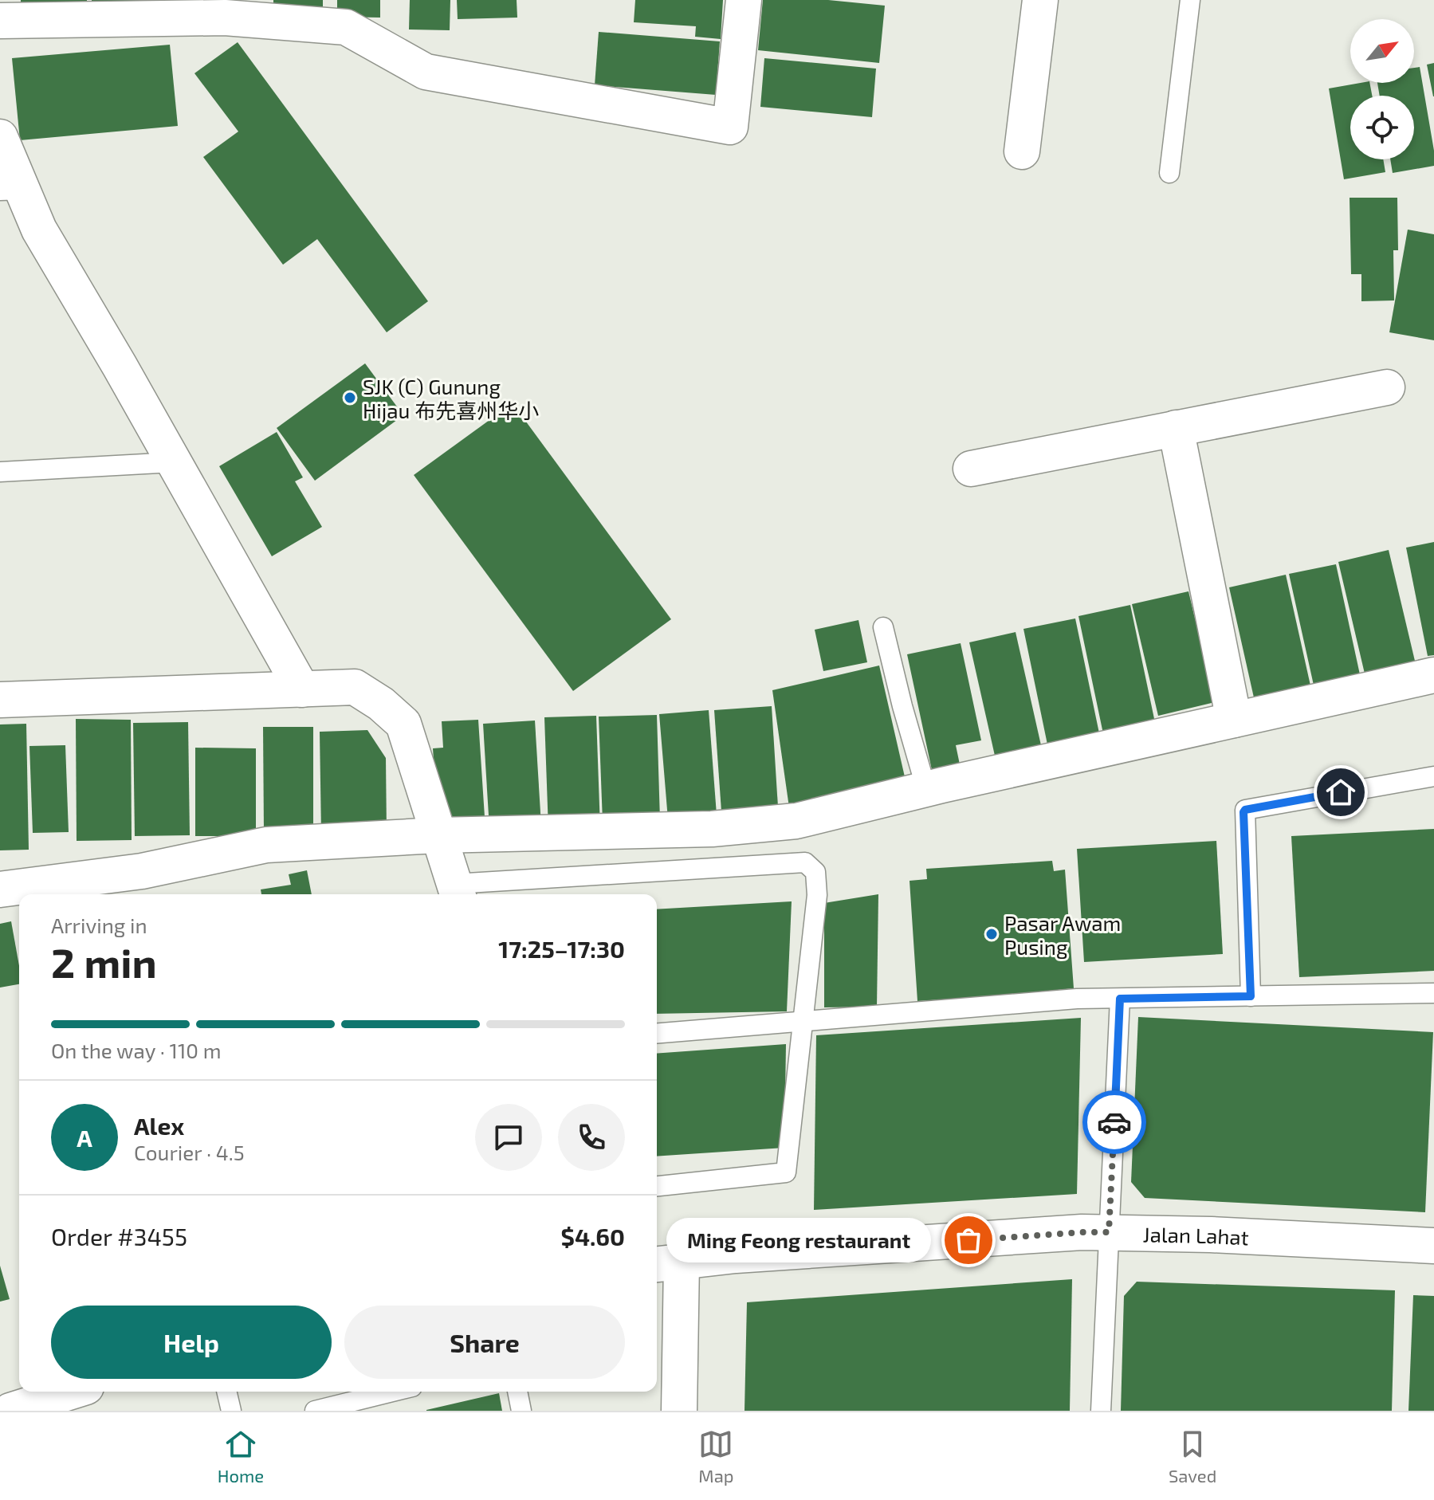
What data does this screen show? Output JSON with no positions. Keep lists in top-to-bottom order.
{
  "streets": {
    "street": ["Jalan Lahat"]
  },
  "places": ["SJK (C) Gunung Hijau 布先喜州华小", "Pasar Awam Pusing", "Ming Feong restaurant"],
  "north": "top right",
  "page": {
    "heading": ["2 min", "Arriving in", "17:25–17:30"],
    "panel": [
      "Alex",
      "Courier · 4.5",
      "Order #3455",
      "$4.60"
    ],
    "bar": "On the way · 110 m",
    "round": "A",
    "bubble": "Ming Feong restaurant",
    "buttons": ["Help", "Share"],
    "tabs": ["Home", "Map", "Saved"]
  }
}
